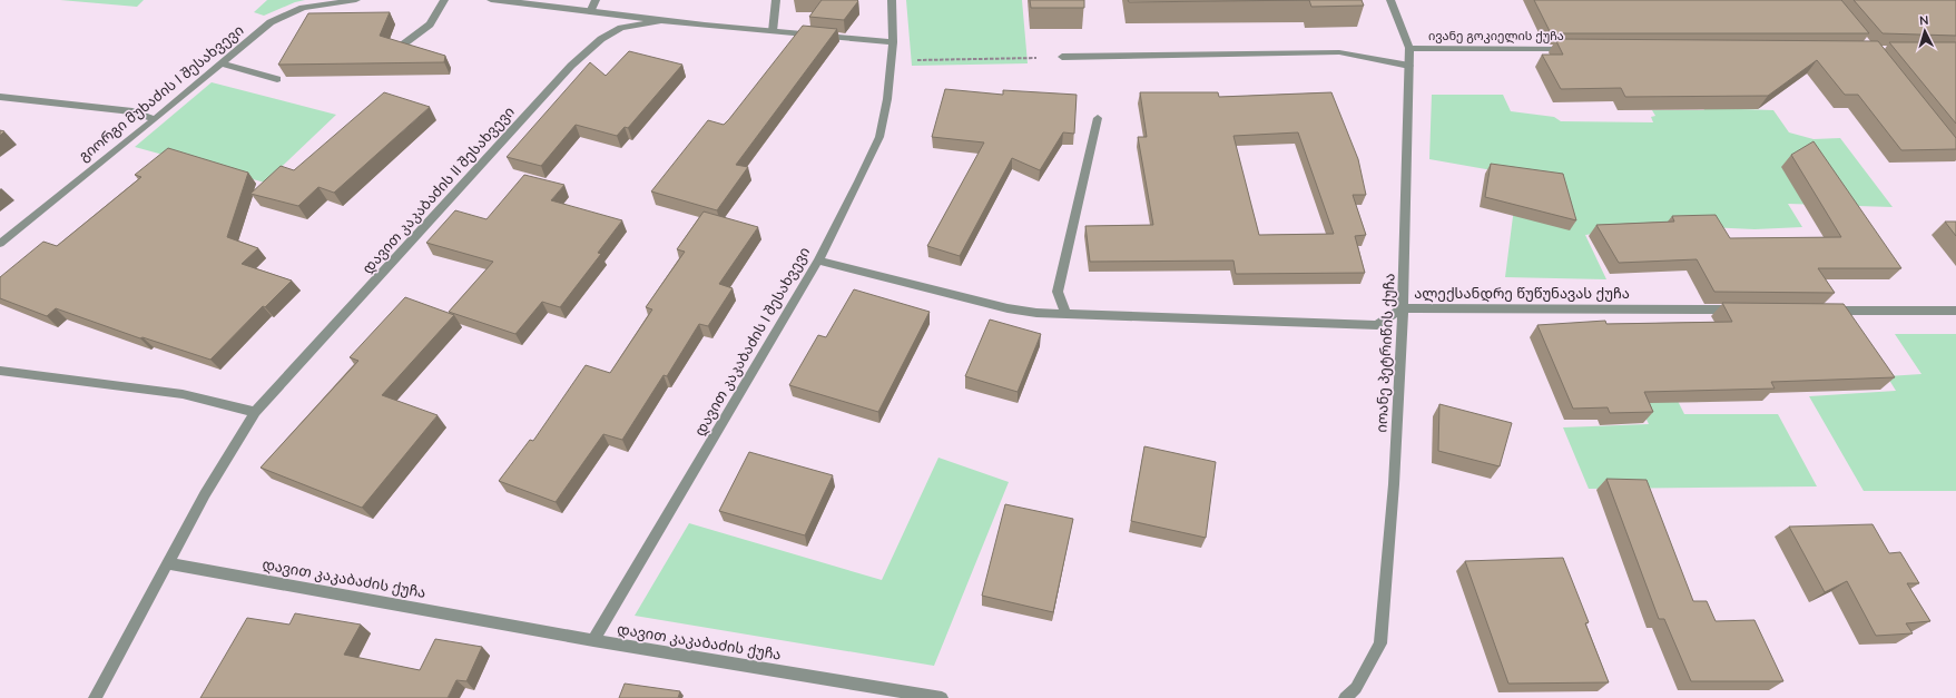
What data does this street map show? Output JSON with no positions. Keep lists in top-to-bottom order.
{
  "streets": {
    "street": [
      "ივანე გოკიელის ქუჩა",
      "გიორგი მუხაძის I შესახვევი",
      "დავით კაკაბაძის II შესახვევი",
      "ალექსანდრე წუწუნავას ქუჩა",
      "დავით კაკაბაძის I შესახვევი",
      "იოანე პეტრიწის ქუჩა",
      "დავით კაკაბაძის ქუჩა"
    ]
  },
  "crossings": [
    ["ივანე გოკიელის ქუჩა", "იოანე პეტრიწის ქუჩა"],
    ["ალექსანდრე წუწუნავას ქუჩა", "დავით კაკაბაძის I შესახვევი"],
    ["ალექსანდრე წუწუნავას ქუჩა", "იოანე პეტრიწის ქუჩა"],
    ["დავით კაკაბაძის I შესახვევი", "დავით კაკაბაძის ქუჩა"]
  ],
  "north": "top"
}
